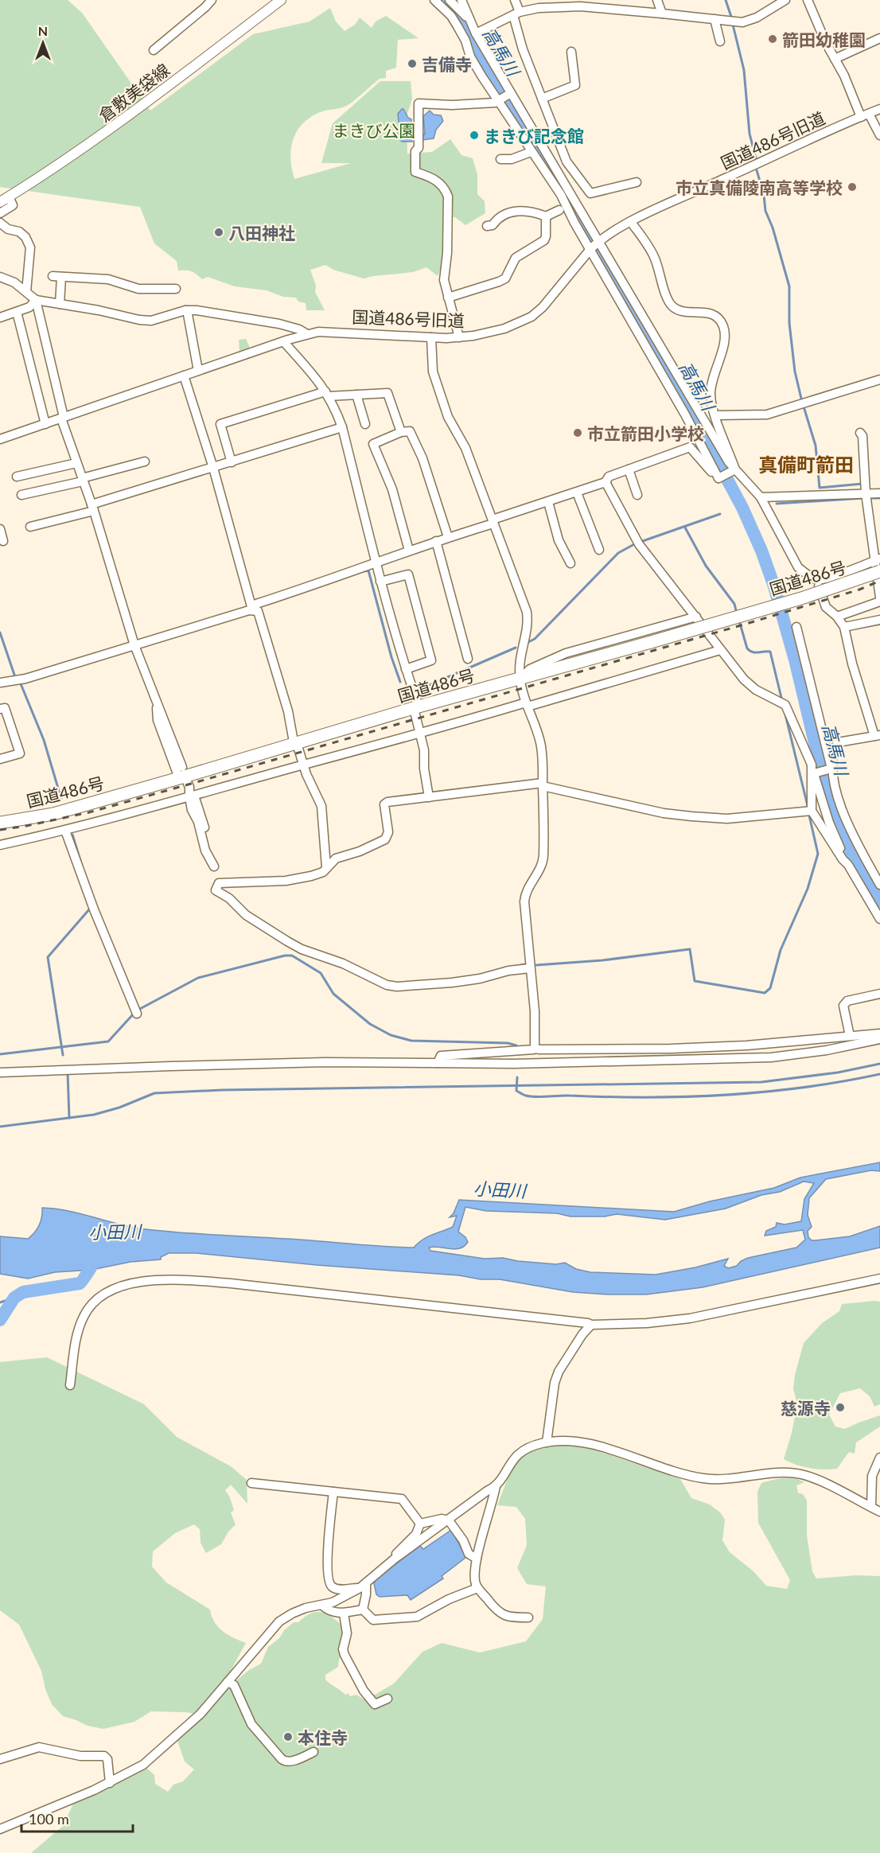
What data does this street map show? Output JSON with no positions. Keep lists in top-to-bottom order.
{
  "streets": {
    "highway": ["国道486号"],
    "main road": ["倉敷美袋線"],
    "street": ["国道486号旧道"]
  },
  "districts": ["真備町箭田"],
  "water": ["高馬川", "小田川"],
  "parks": ["まきび公園"],
  "places": [
    "箭田幼稚園",
    "吉備寺",
    "まきび記念館",
    "市立真備陵南高等学校",
    "八田神社",
    "市立箭田小学校",
    "慈源寺",
    "本住寺"
  ],
  "scale_bar": "100 m",
  "north": "top"
}
